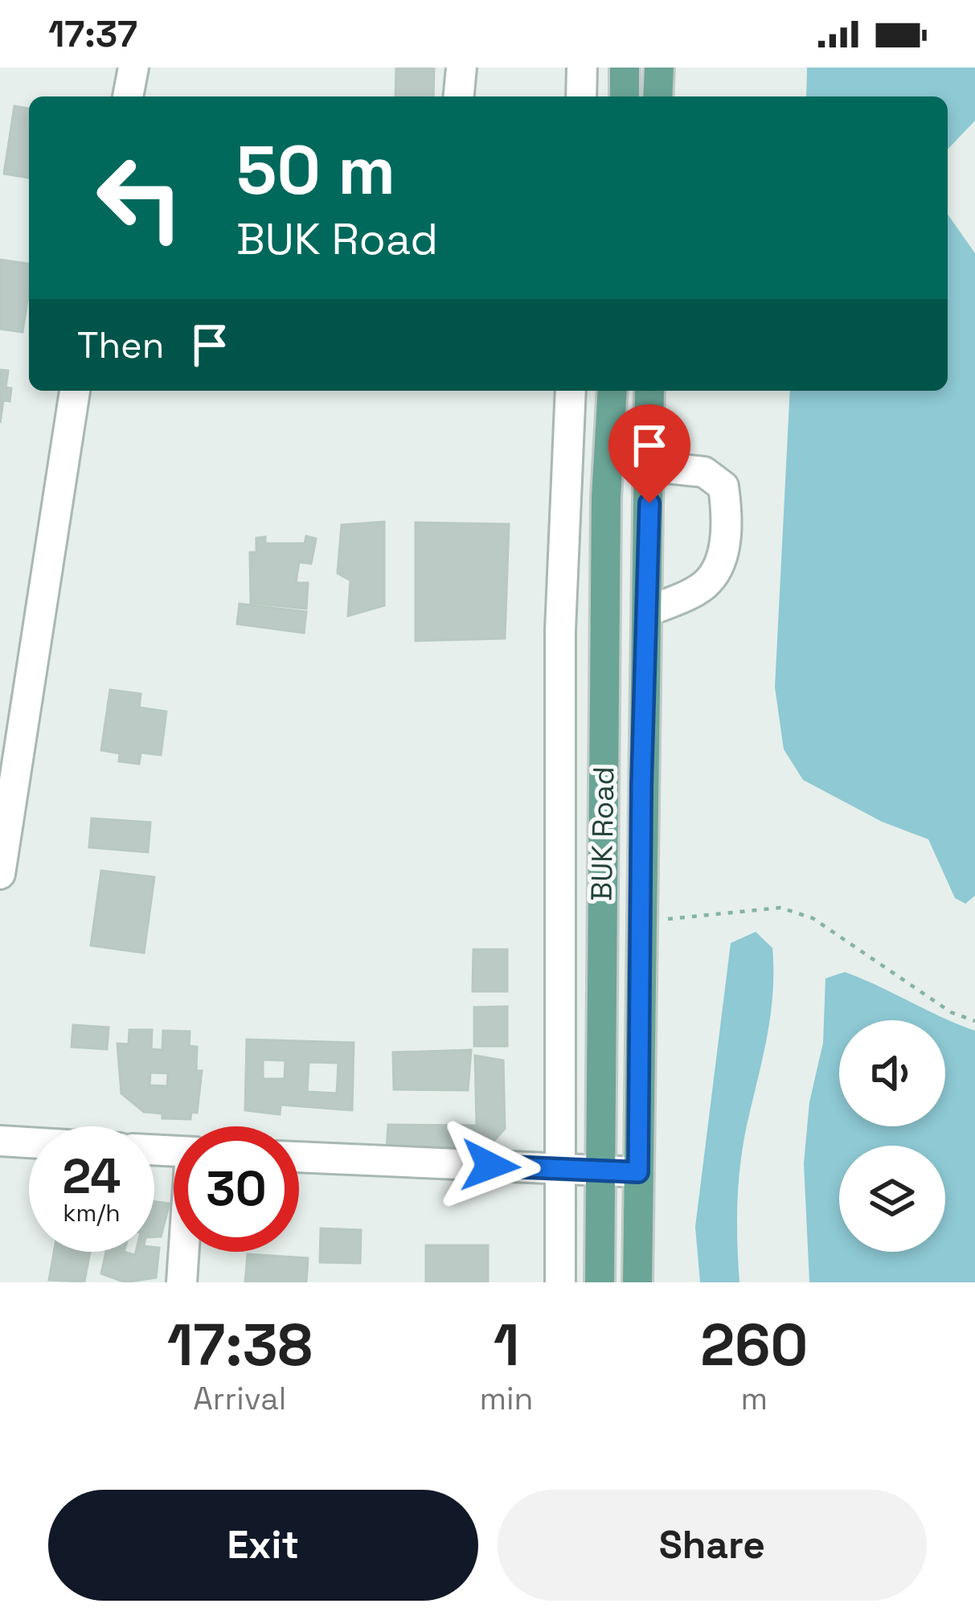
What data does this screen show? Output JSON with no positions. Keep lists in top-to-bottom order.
{
  "streets": {
    "main road": ["BUK Road"]
  },
  "page": {
    "status": "17:37",
    "turn": ["50 m", "BUK Road"],
    "then": "Then",
    "speed": "24 km/h",
    "limit": "30",
    "eta": [
      "17:38",
      "Arrival",
      "1",
      "min",
      "260",
      "m"
    ],
    "buttons": ["Exit", "Share"]
  }
}
